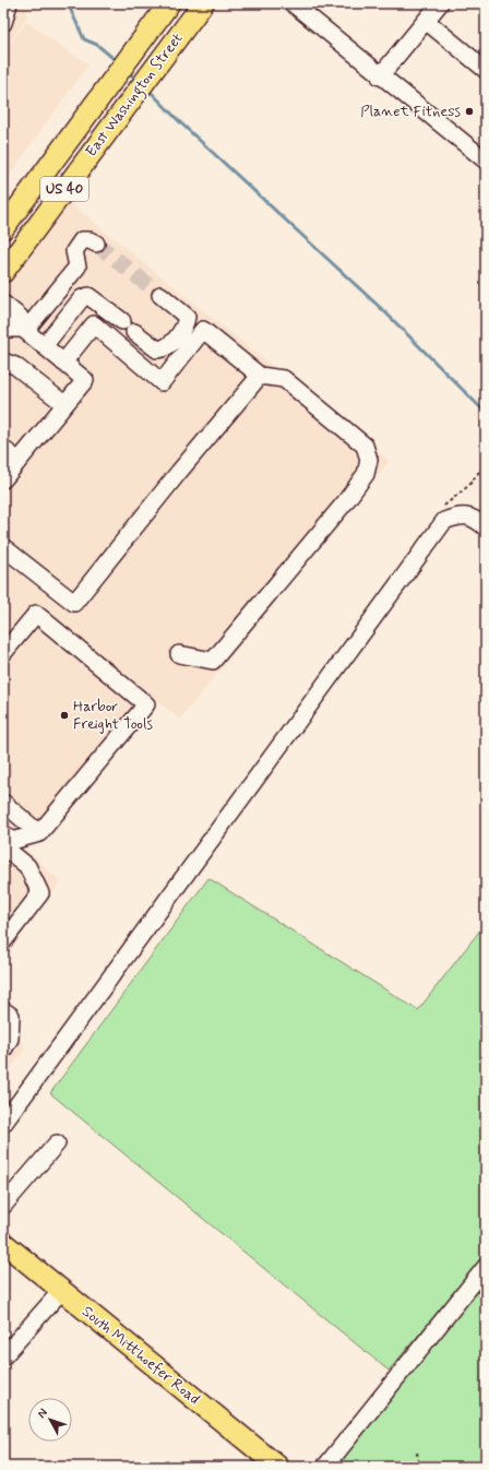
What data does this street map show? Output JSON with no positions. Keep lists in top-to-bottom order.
{
  "streets": {
    "main road": ["East Washington Street", "US 40", "South Mitthoefer Road"]
  },
  "places": ["Planet Fitness", "Harbor Freight Tools"],
  "north": "top left"
}
